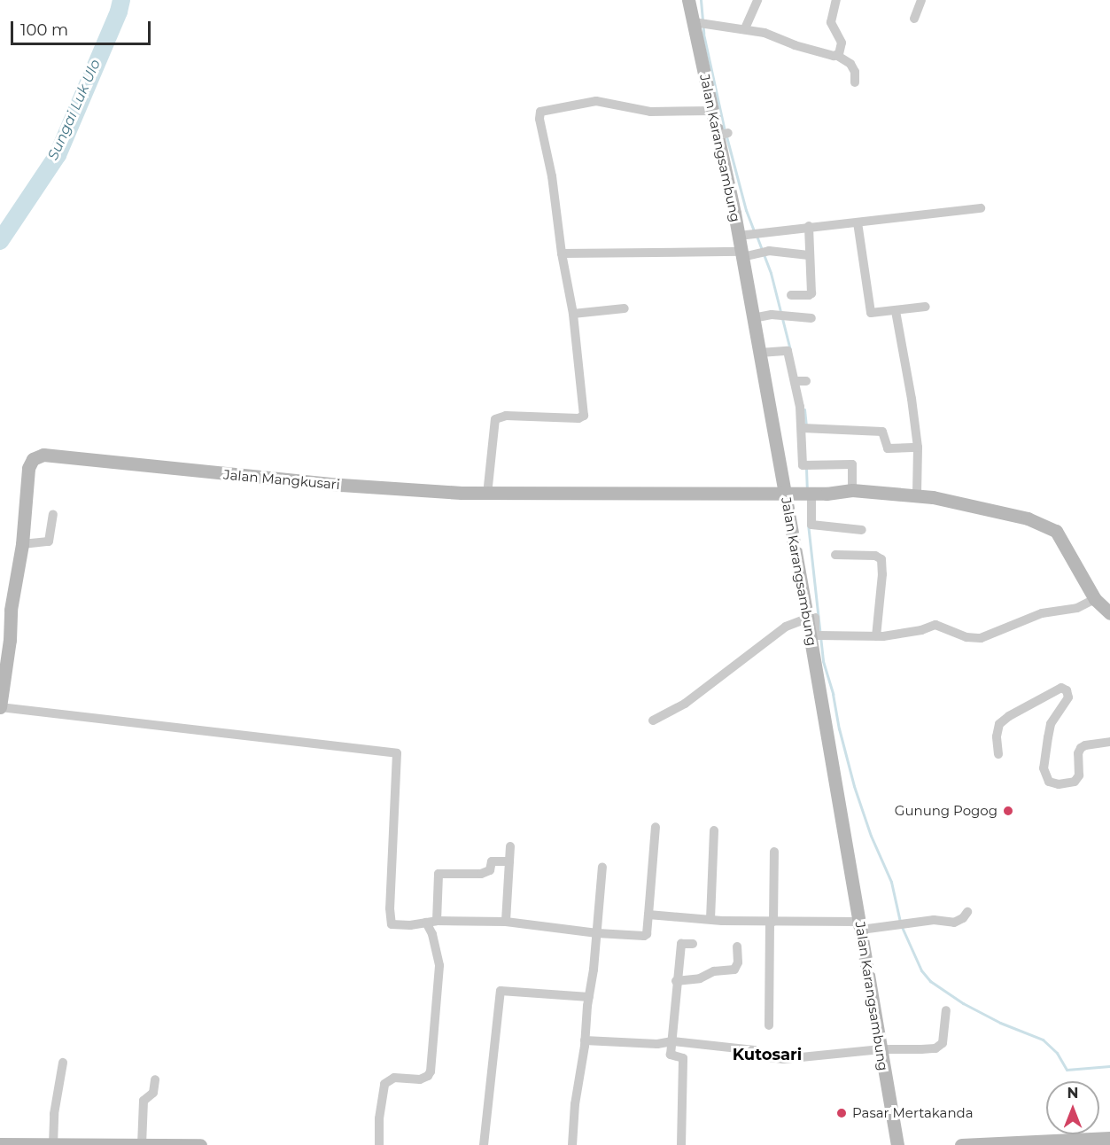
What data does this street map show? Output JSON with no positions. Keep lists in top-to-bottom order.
{
  "streets": {
    "street": ["Jalan Karangsambung", "Jalan Mangkusari"]
  },
  "crossings": [
    ["Jalan Karangsambung", "Jalan Mangkusari"]
  ],
  "districts": ["Kutosari"],
  "water": ["Sungai Luk Ulo"],
  "places": ["Gunung Pogog", "Pasar Mertakanda"],
  "scale_bar": "100 m",
  "north": "top"
}
